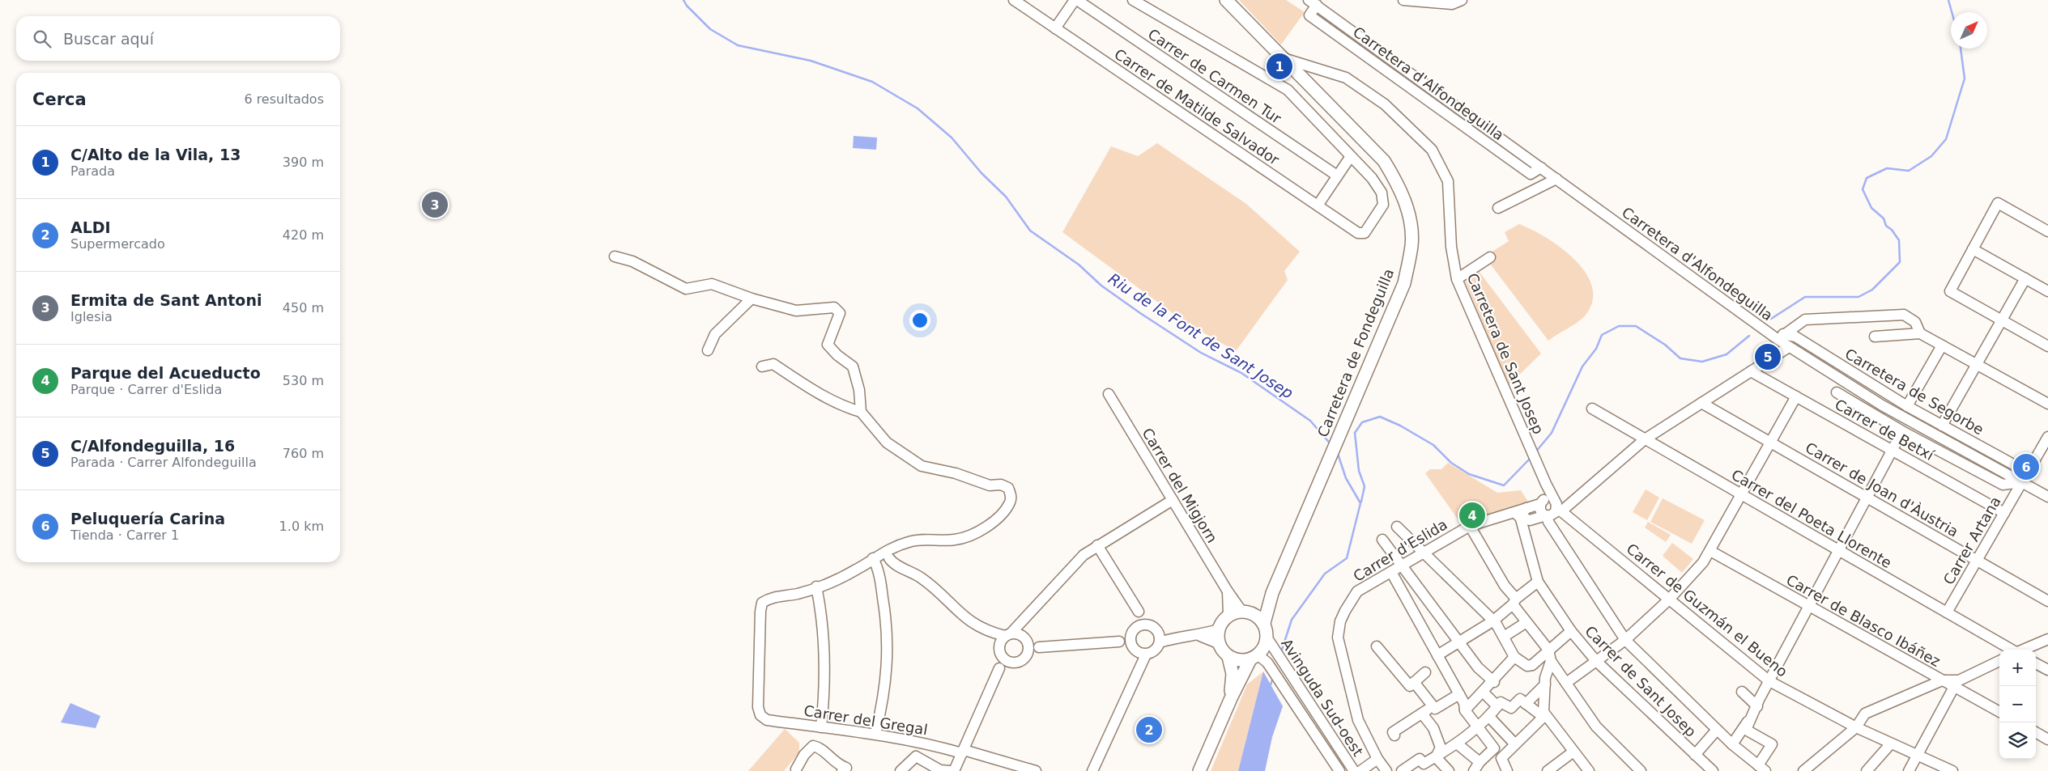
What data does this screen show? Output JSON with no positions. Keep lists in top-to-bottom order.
{
  "streets": {
    "main road": ["Carretera de Fondeguilla"],
    "street": [
      "Carrer de Carmen Tur",
      "Carretera d'Alfondeguilla",
      "Carrer de Matilde Salvador",
      "Carretera de Sant Josep",
      "Carretera de Segorbe",
      "Carrer de Betxí",
      "Carrer del Migjorn",
      "Carrer de Joan d'Àustria",
      "Carrer del Poeta Llorente",
      "Carrer Artana",
      "Carrer d'Eslida",
      "Carrer de Guzmán el Bueno",
      "Carrer de Blasco Ibáñez",
      "Carrer de Sant Josep",
      "Avinguda Sud-oest",
      "Carrer del Gregal"
    ]
  },
  "crossings": [
    ["Carretera d'Alfondeguilla", "Carretera de Segorbe"],
    ["Carretera de Fondeguilla", "Carretera de Sant Josep"],
    ["Carretera de Fondeguilla", "Carrer del Migjorn"],
    ["Carretera de Fondeguilla", "Avinguda Sud-oest"],
    ["Carretera de Sant Josep", "Carrer d'Eslida"],
    ["Carretera de Sant Josep", "Carrer de Guzmán el Bueno"],
    ["Carretera de Segorbe", "Carrer Artana"],
    ["Carrer de Betxí", "Carrer Artana"],
    ["Carrer del Migjorn", "Avinguda Sud-oest"],
    ["Carrer de Joan d'Àustria", "Carrer Artana"],
    ["Carrer del Poeta Llorente", "Carrer Artana"],
    ["Carrer d'Eslida", "Carrer de Guzmán el Bueno"],
    ["Carrer d'Eslida", "Carrer de Sant Josep"]
  ],
  "water": ["Riu de la Font de Sant Josep"],
  "north": "top right",
  "page": {
    "search": "Buscar aquí",
    "pins": [
      "1",
      "3",
      "5",
      "6",
      "4",
      "2"
    ],
    "heading": ["Cerca", "6 resultados"],
    "list": [
      {
        "mark": "1",
        "name": "C/Alto de la Vila, 13",
        "note": "Parada",
        "value": "390 m"
      },
      {
        "mark": "2",
        "name": "ALDI",
        "note": "Supermercado",
        "value": "420 m"
      },
      {
        "mark": "3",
        "name": "Ermita de Sant Antoni",
        "note": "Iglesia",
        "value": "450 m"
      },
      {
        "mark": "4",
        "name": "Parque del Acueducto",
        "note": "Parque · Carrer d'Eslida",
        "value": "530 m"
      },
      {
        "mark": "5",
        "name": "C/Alfondeguilla, 16",
        "note": "Parada · Carrer Alfondeguilla",
        "value": "760 m"
      },
      {
        "mark": "6",
        "name": "Peluquería Carina",
        "note": "Tienda · Carrer 1",
        "value": "1.0 km"
      }
    ],
    "map_buttons": ["+", "−"]
  }
}
